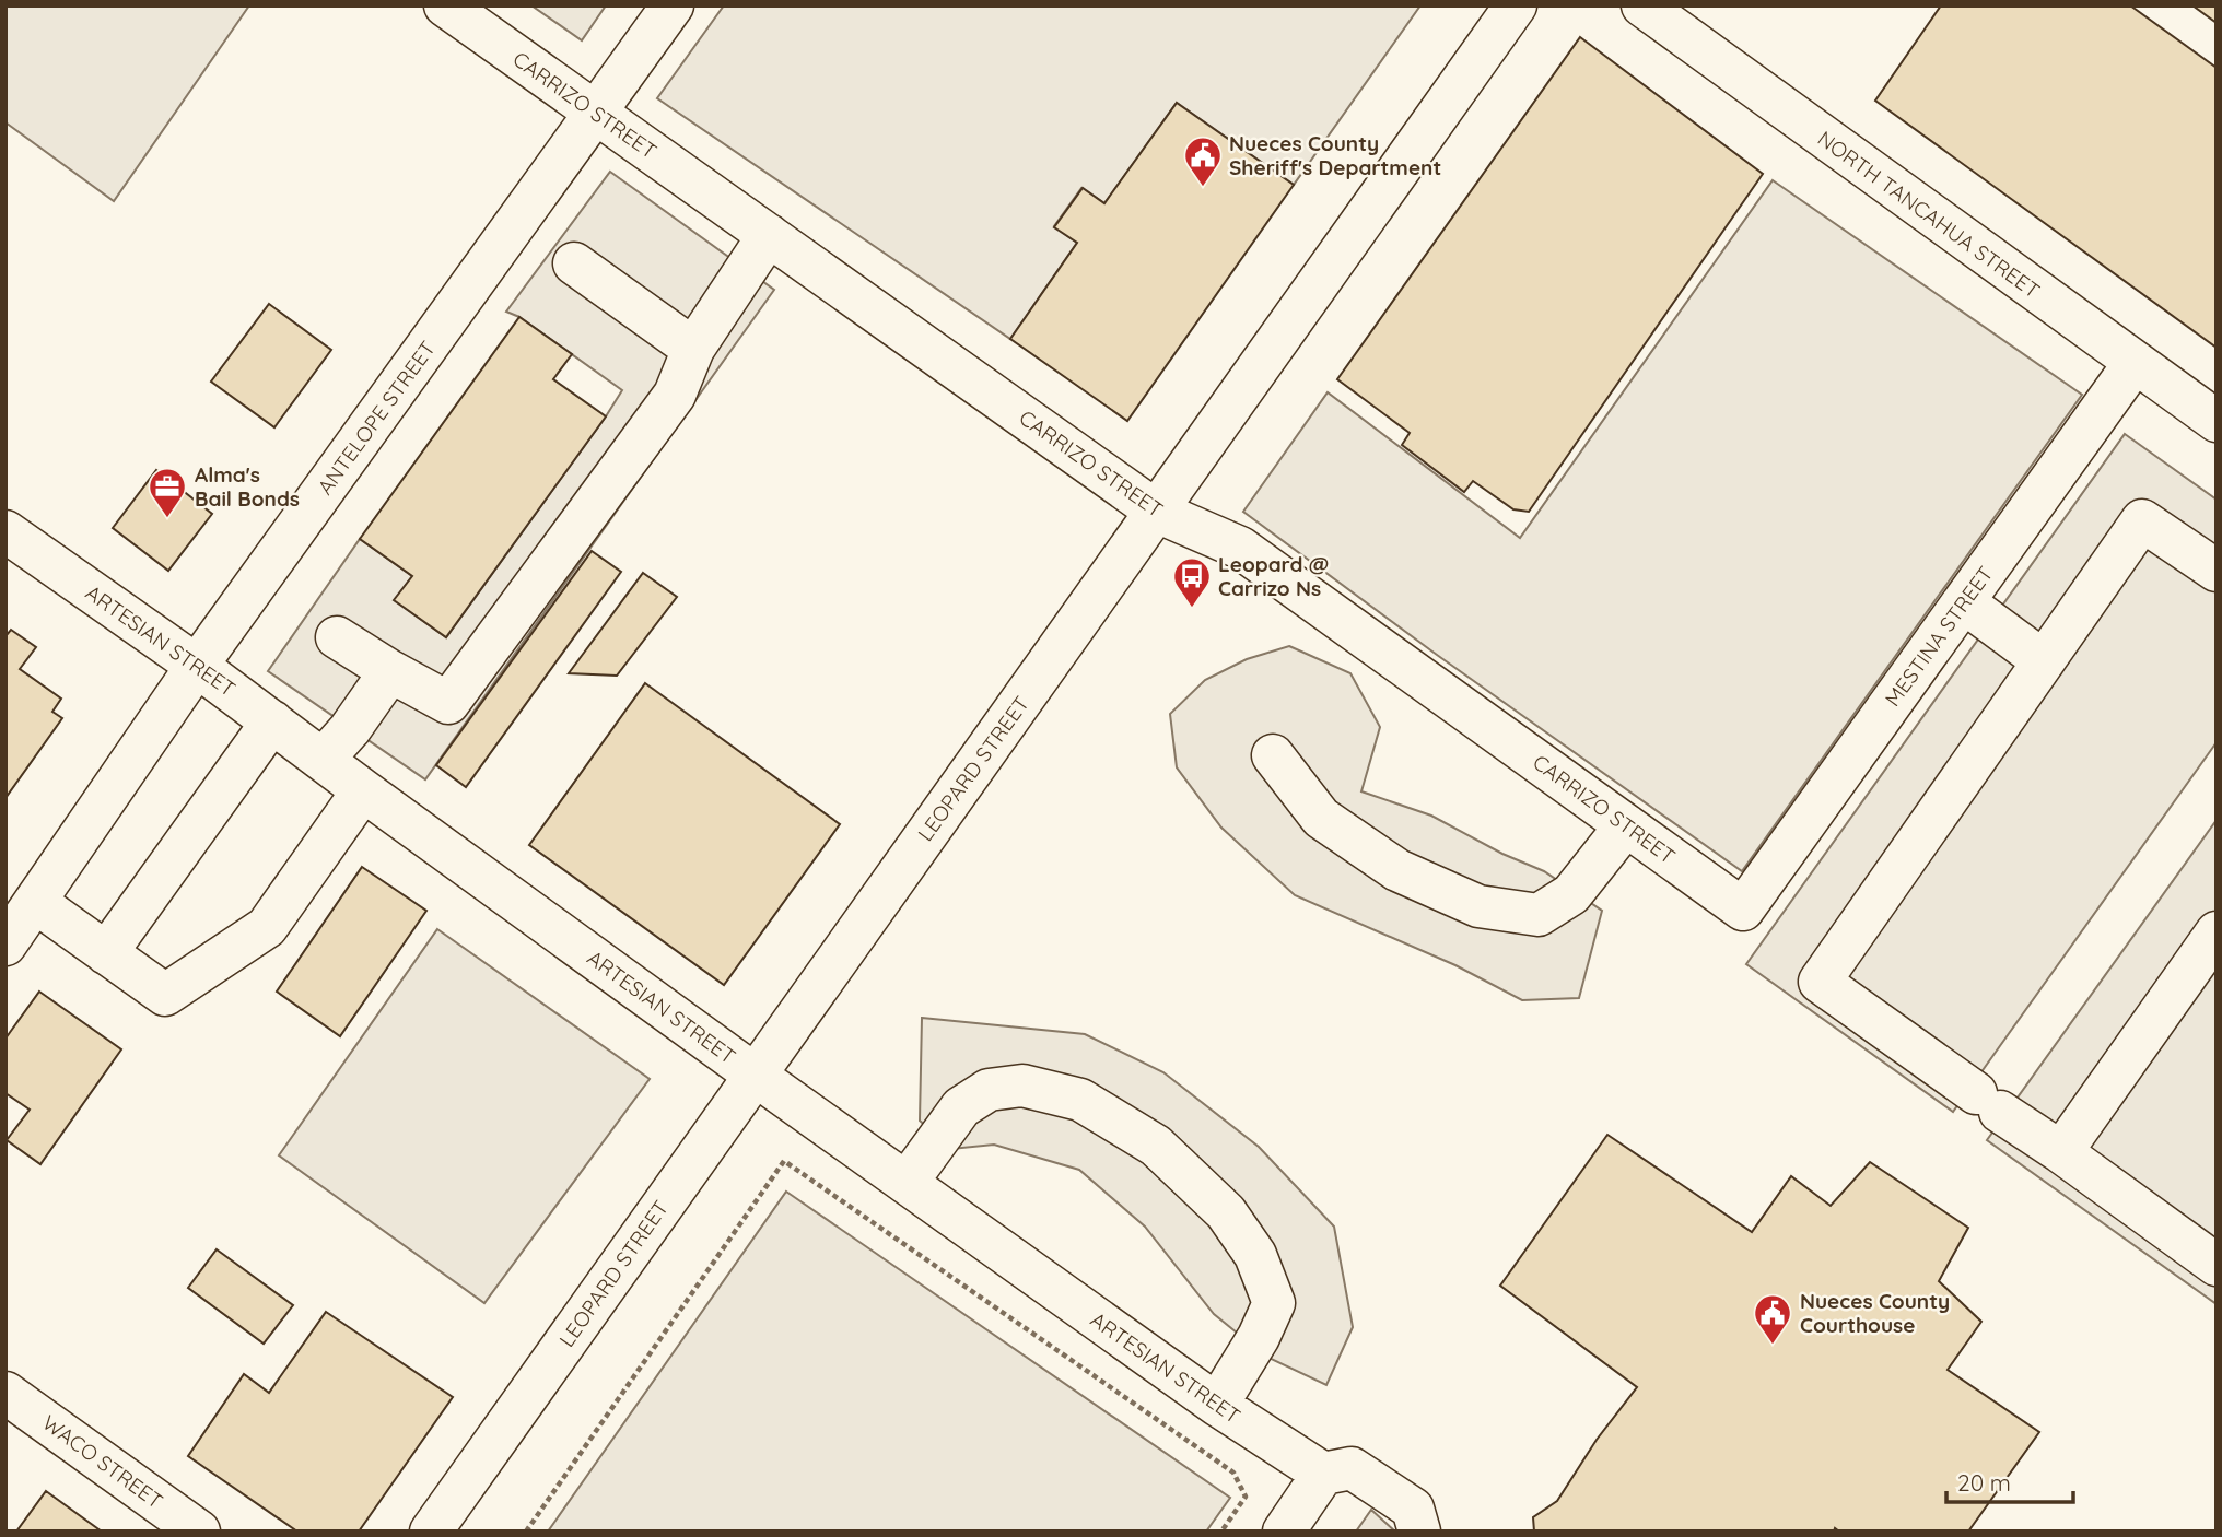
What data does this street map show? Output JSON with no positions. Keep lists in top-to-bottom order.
{
  "streets": {
    "street": [
      "CARRIZO STREET",
      "NORTH TANCAHUA STREET",
      "ANTELOPE STREET",
      "MESTINA STREET",
      "ARTESIAN STREET",
      "LEOPARD STREET",
      "WACO STREET"
    ]
  },
  "crossings": [
    ["CARRIZO STREET", "ANTELOPE STREET"],
    ["CARRIZO STREET", "MESTINA STREET"],
    ["CARRIZO STREET", "LEOPARD STREET"],
    ["NORTH TANCAHUA STREET", "MESTINA STREET"],
    ["ANTELOPE STREET", "ARTESIAN STREET"],
    ["ARTESIAN STREET", "LEOPARD STREET"]
  ],
  "places": {
    "public building": ["Nueces County Sheriff's Department", "Nueces County Courthouse"],
    "office": ["Alma's Bail Bonds"],
    "bus stop": ["Leopard @ Carrizo Ns"]
  },
  "scale_bar": "20 m"
}
